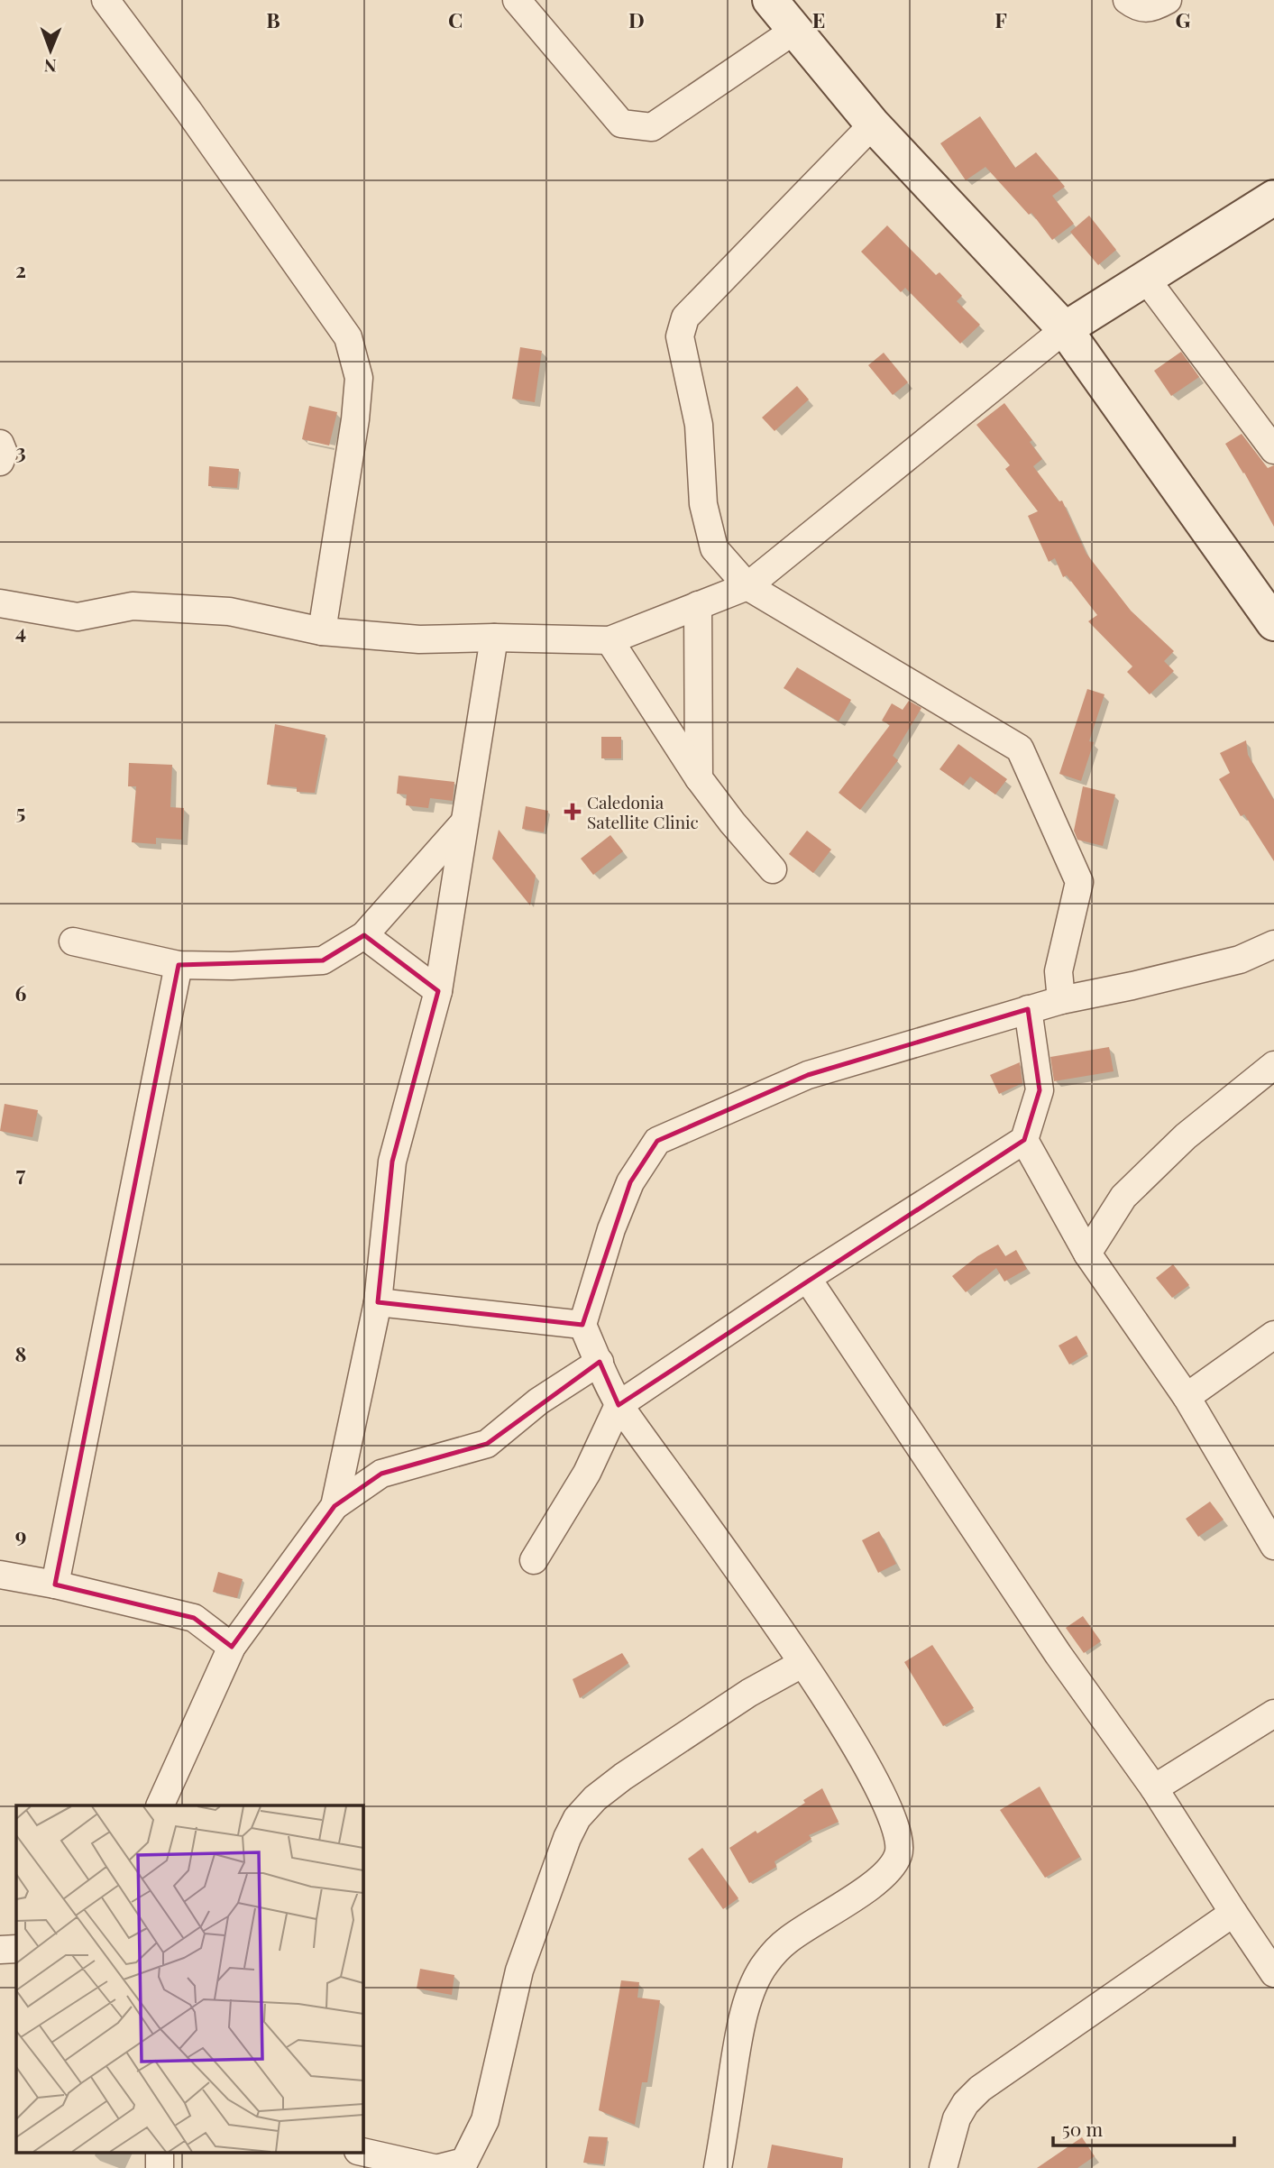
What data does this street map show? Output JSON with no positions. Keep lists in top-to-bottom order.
{
  "places": {
    "health": ["Caledonia Satellite Clinic"]
  },
  "scale_bar": "50 m",
  "north": "bottom",
  "grid": {
    "columns": [
      "B",
      "C",
      "D",
      "E",
      "F",
      "G"
    ],
    "rows": [
      "2",
      "3",
      "4",
      "5",
      "6",
      "7",
      "8",
      "9"
    ]
  }
}
